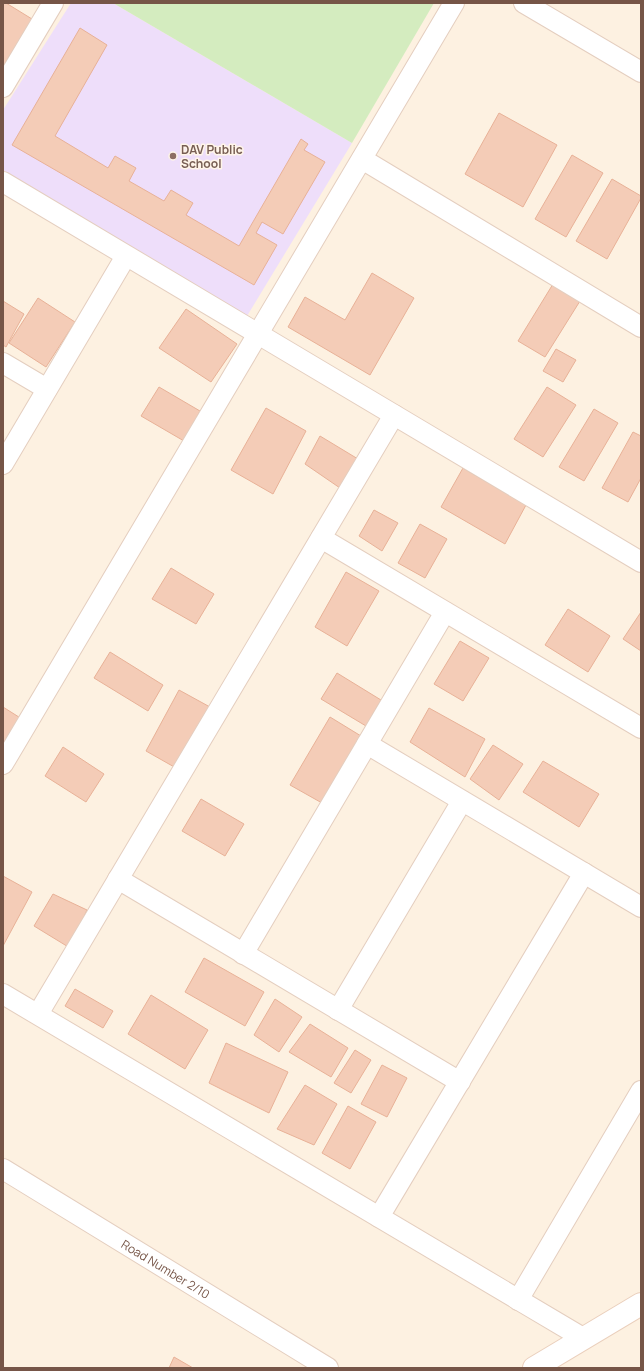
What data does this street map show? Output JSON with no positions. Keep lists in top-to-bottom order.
{
  "streets": {
    "street": ["Road Number 2/10"]
  },
  "places": ["DAV Public School"]
}
